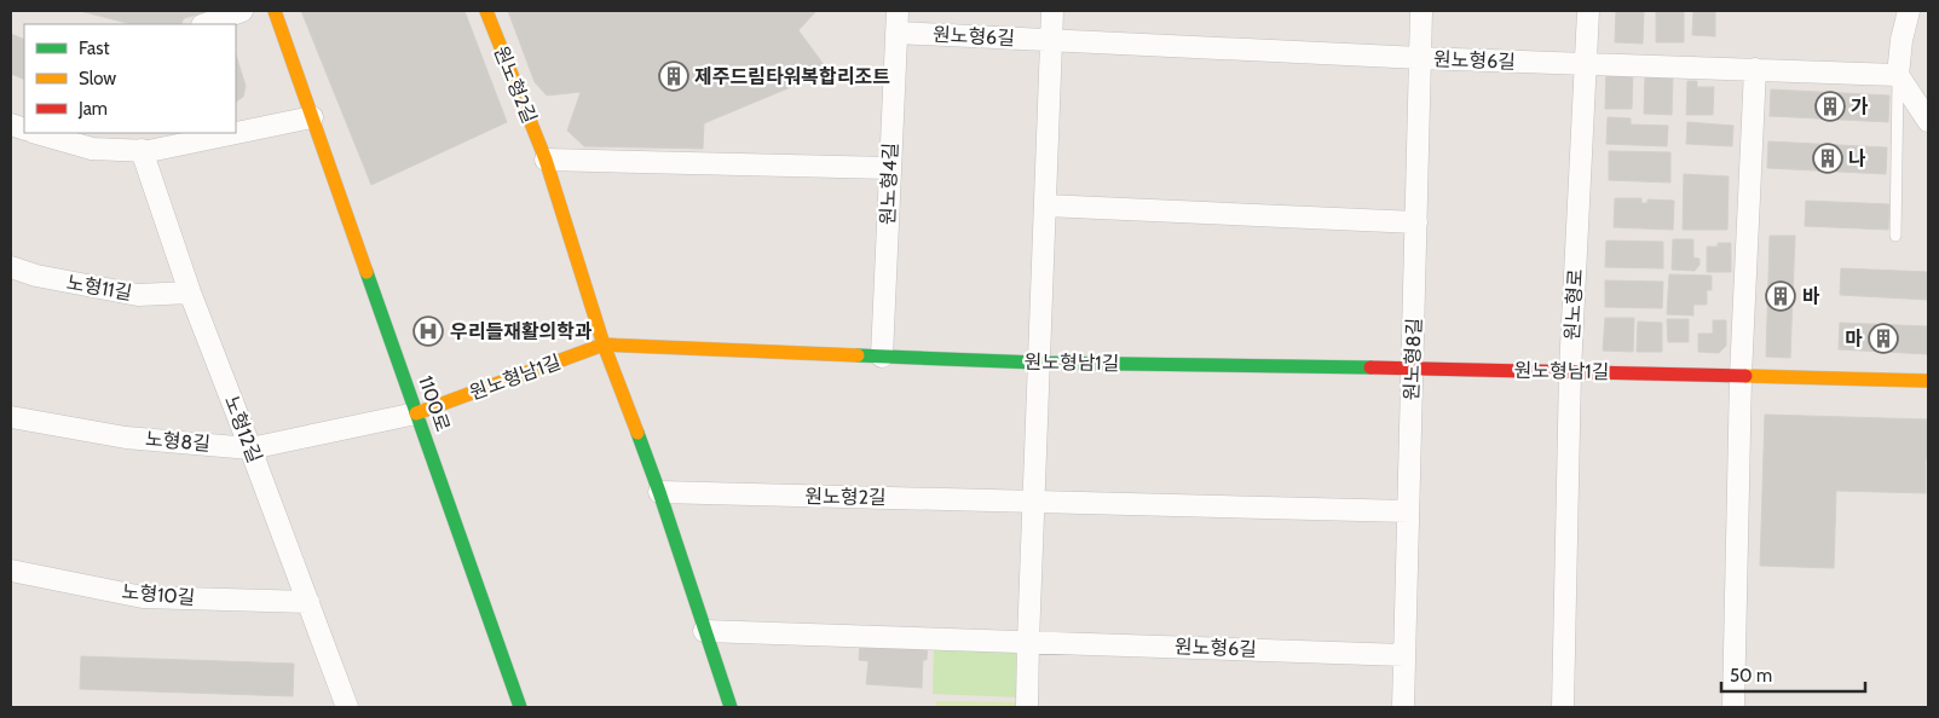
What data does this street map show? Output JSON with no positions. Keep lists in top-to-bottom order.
{
  "streets": {
    "street": [
      "원노형6길",
      "원노형2길",
      "원노형4길",
      "노형11길",
      "원노형로",
      "원노형8길",
      "원노형남1길",
      "1100로",
      "노형12길",
      "노형8길",
      "노형10길"
    ]
  },
  "crossings": [
    ["원노형6길", "원노형4길"],
    ["원노형6길", "원노형로"],
    ["원노형6길", "원노형8길"],
    ["원노형2길", "원노형남1길"],
    ["원노형4길", "원노형남1길"],
    ["노형11길", "노형12길"],
    ["원노형로", "원노형남1길"],
    ["원노형8길", "원노형남1길"],
    ["원노형남1길", "1100로"],
    ["원노형남1길", "노형8길"],
    ["1100로", "노형8길"],
    ["노형12길", "노형8길"],
    ["노형12길", "노형10길"]
  ],
  "places": {
    "building": [
      "제주드림타워복합리조트",
      "가",
      "나",
      "바",
      "마"
    ],
    "hospital": ["우리들재활의학과"]
  },
  "legend": ["Fast", "Slow", "Jam"],
  "scale_bar": "50 m"
}
